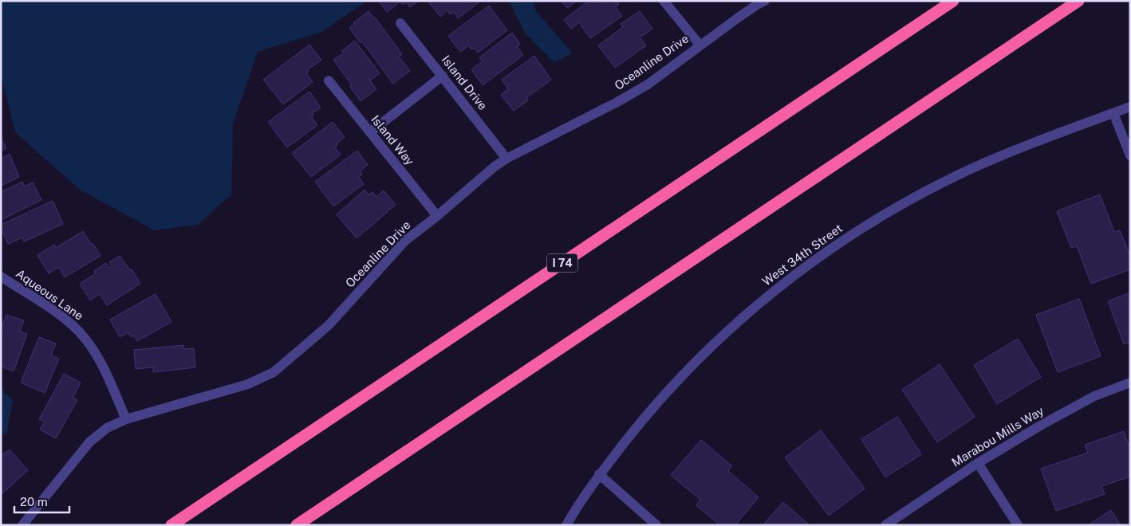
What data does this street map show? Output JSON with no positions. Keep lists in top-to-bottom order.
{
  "streets": {
    "highway": ["I 74"],
    "street": [
      "Oceanline Drive",
      "Island Drive",
      "Island Way",
      "West 34th Street",
      "Aqueous Lane",
      "Marabou Mills Way"
    ]
  },
  "crossings": [
    ["Oceanline Drive", "Island Drive"],
    ["Oceanline Drive", "Island Way"],
    ["Oceanline Drive", "Aqueous Lane"]
  ],
  "scale_bar": "20 m"
}
